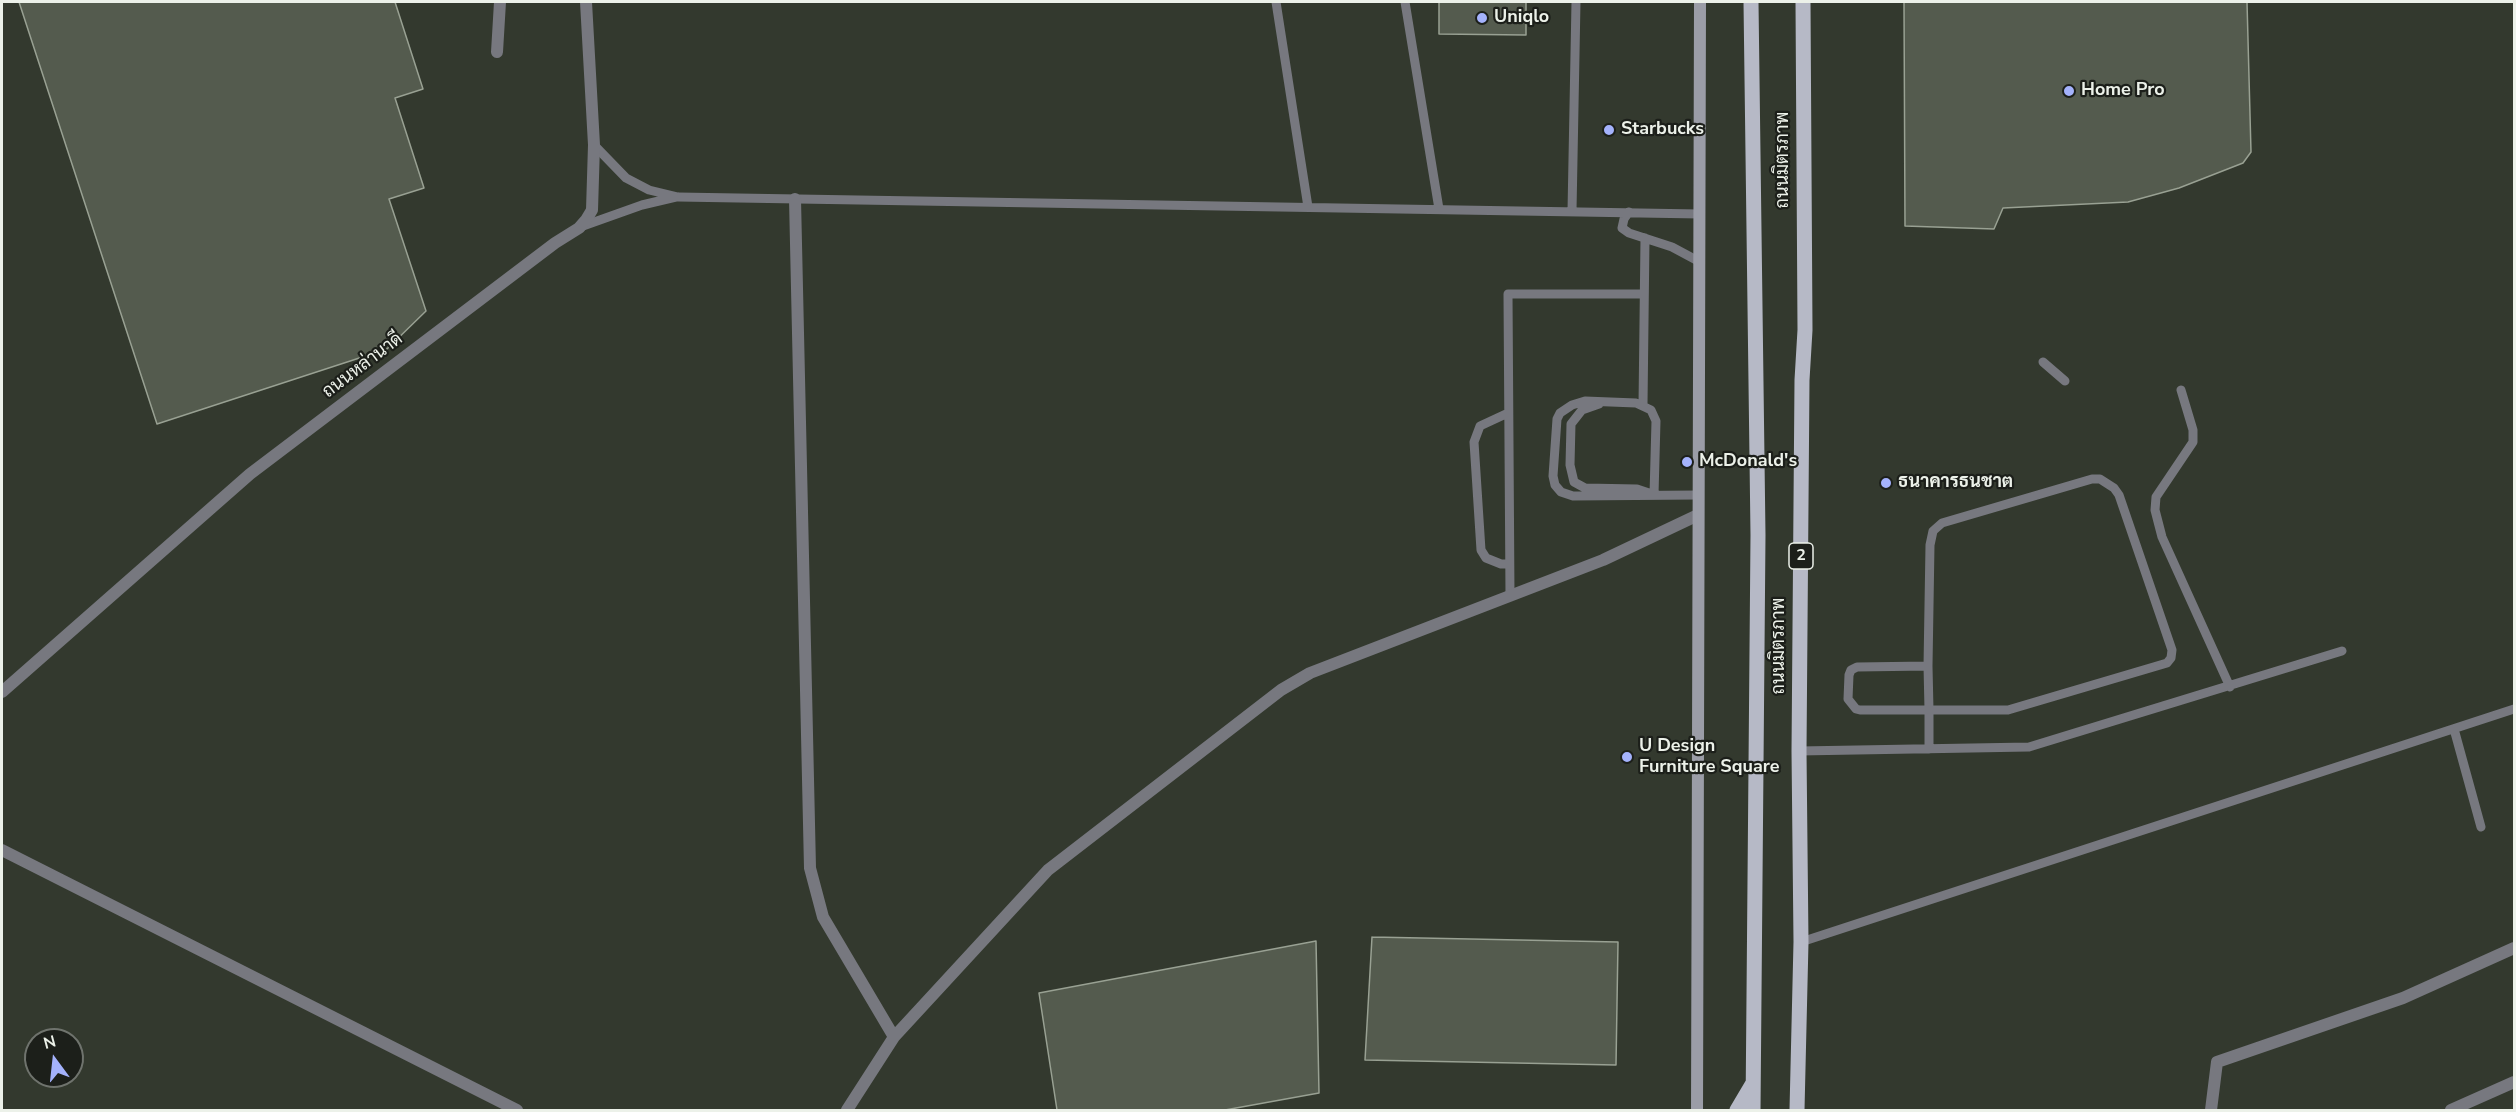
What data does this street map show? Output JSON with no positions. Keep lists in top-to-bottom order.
{
  "streets": {
    "main road": ["ถนนมิตรภาพ", "2"],
    "street": ["ถนนหล่านาดี"]
  },
  "places": [
    "Uniqlo",
    "Home Pro",
    "Starbucks",
    "McDonald's",
    "ธนาคารธนชาต",
    "U Design Furniture Square"
  ],
  "north": "top"
}
